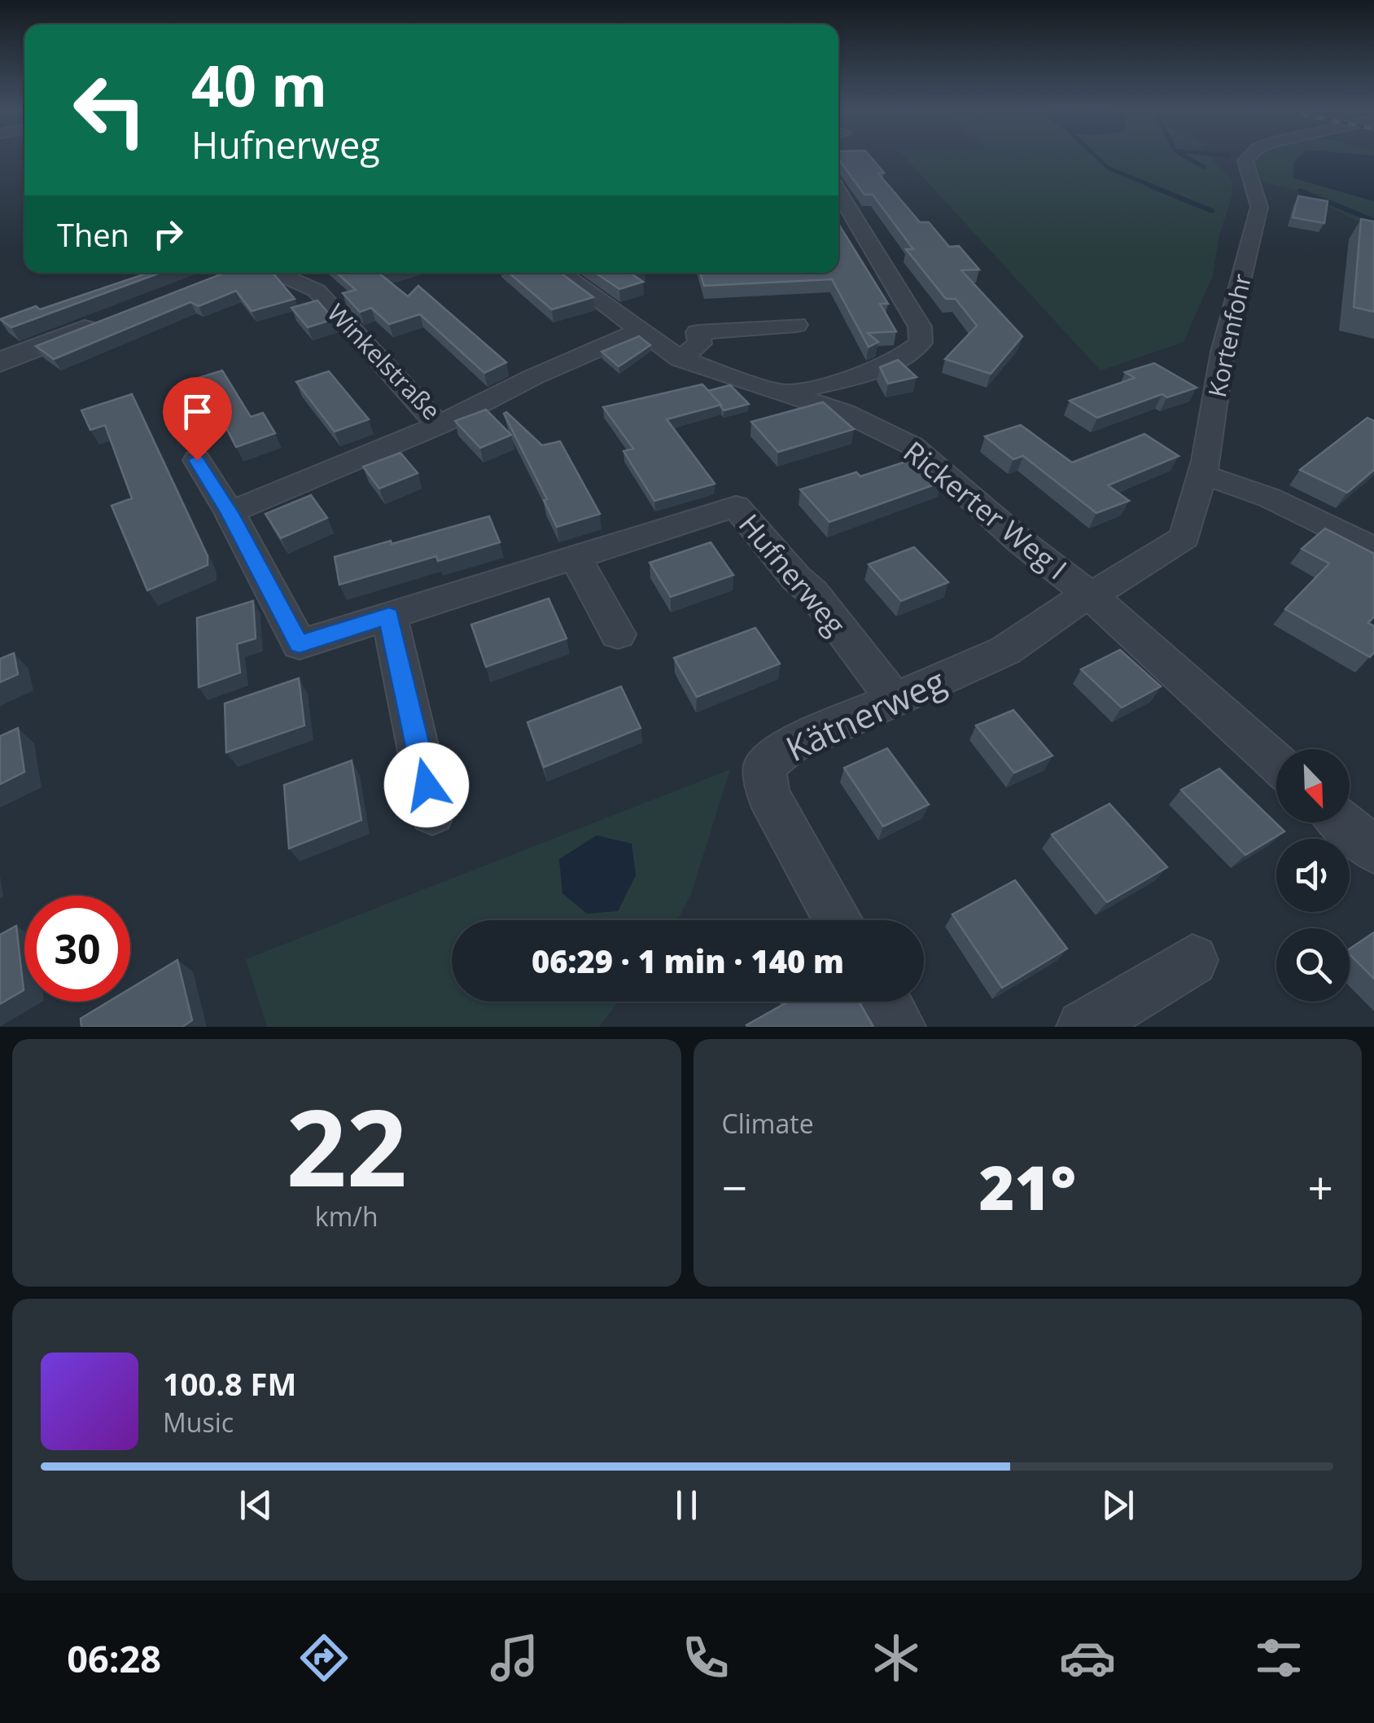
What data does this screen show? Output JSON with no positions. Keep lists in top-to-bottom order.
{
  "streets": {
    "street": [
      "Kortenfohr",
      "Winkelstraße",
      "Rickerter Weg I",
      "Hufnerweg",
      "Kätnerweg"
    ]
  },
  "crossings": [
    ["Kortenfohr", "Rickerter Weg I"],
    ["Kortenfohr", "Kätnerweg"],
    ["Winkelstraße", "Rickerter Weg I"],
    ["Rickerter Weg I", "Kätnerweg"],
    ["Hufnerweg", "Kätnerweg"]
  ],
  "north": "bottom right",
  "page": {
    "turn": ["40 m", "Hufnerweg"],
    "then": "Then",
    "limit": "30",
    "trip": "06:29 · 1 min · 140 m",
    "tile": [
      ["22", "km/h"],
      "Climate"
    ],
    "heat": ["−", "21°", "+"],
    "song": ["100.8 FM", "Music"],
    "tabs": "06:28"
  }
}
